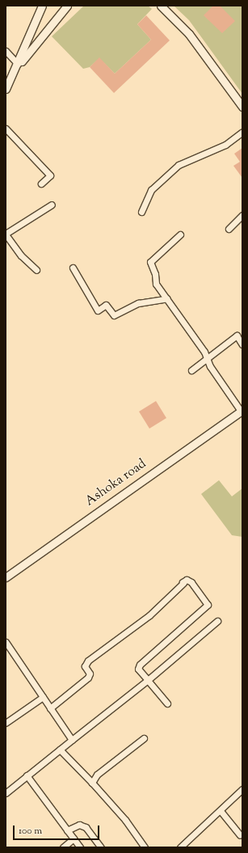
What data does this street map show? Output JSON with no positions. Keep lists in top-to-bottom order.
{
  "streets": {
    "street": ["Ashoka road"]
  },
  "scale_bar": "100 m"
}
